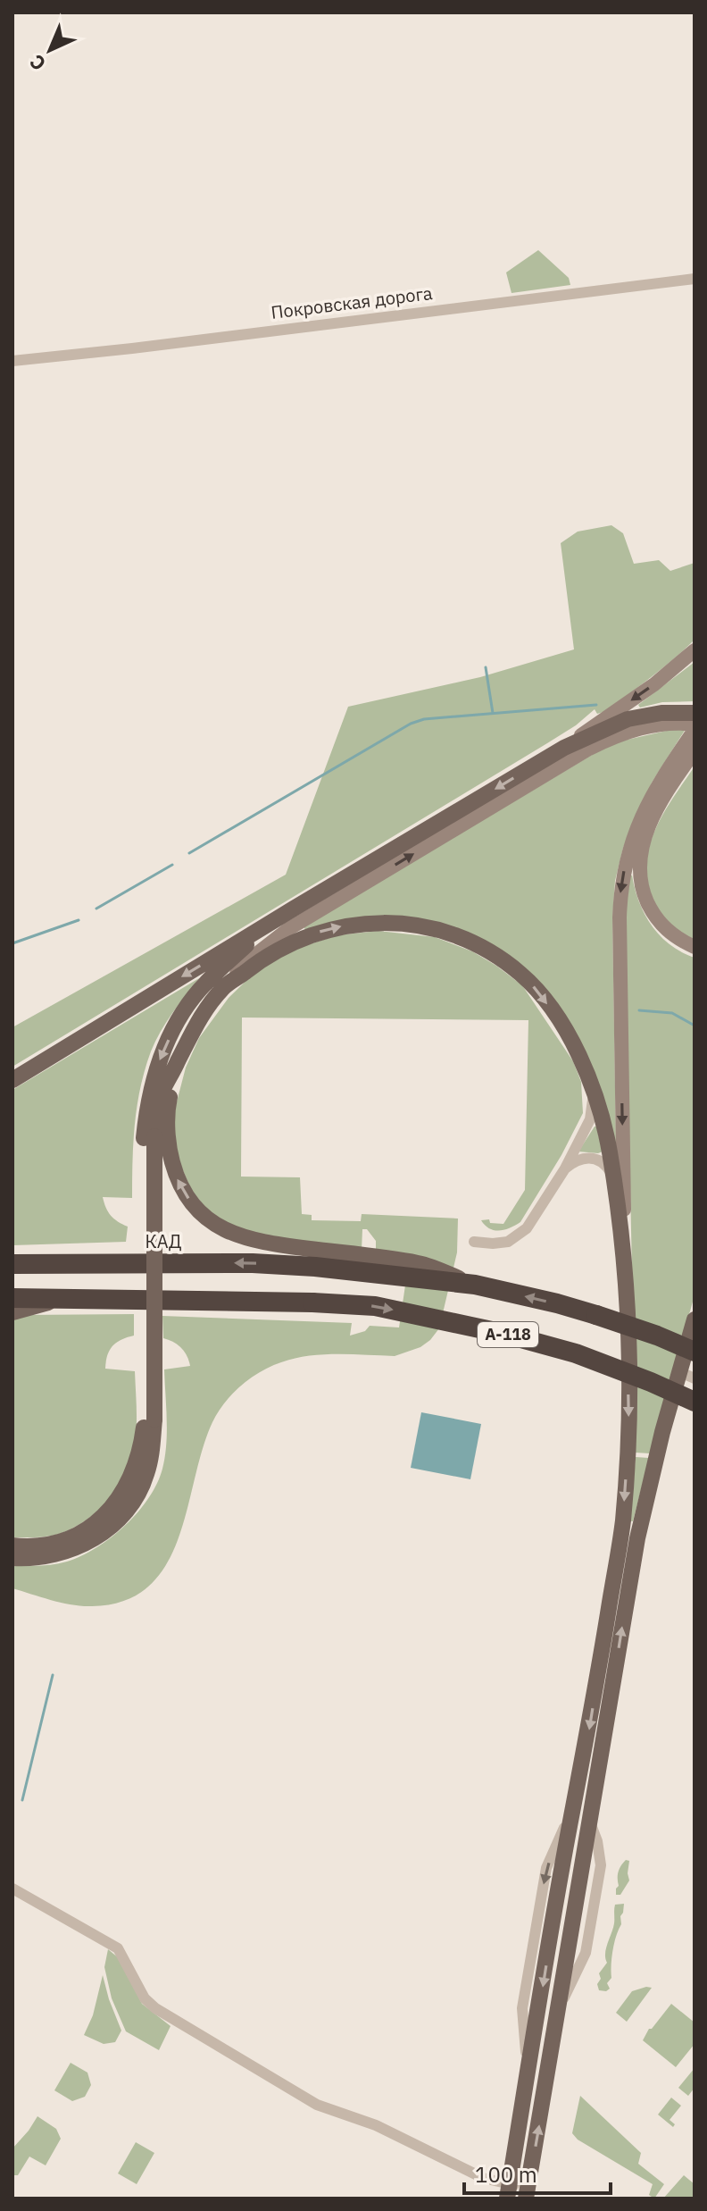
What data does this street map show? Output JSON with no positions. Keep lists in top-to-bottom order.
{
  "streets": {
    "highway": ["КАД", "А-118"],
    "street": ["Покровская дорога"]
  },
  "crossings": [
    ["КАД", "А-118"]
  ],
  "scale_bar": "100 m",
  "north": "bottom left"
}
